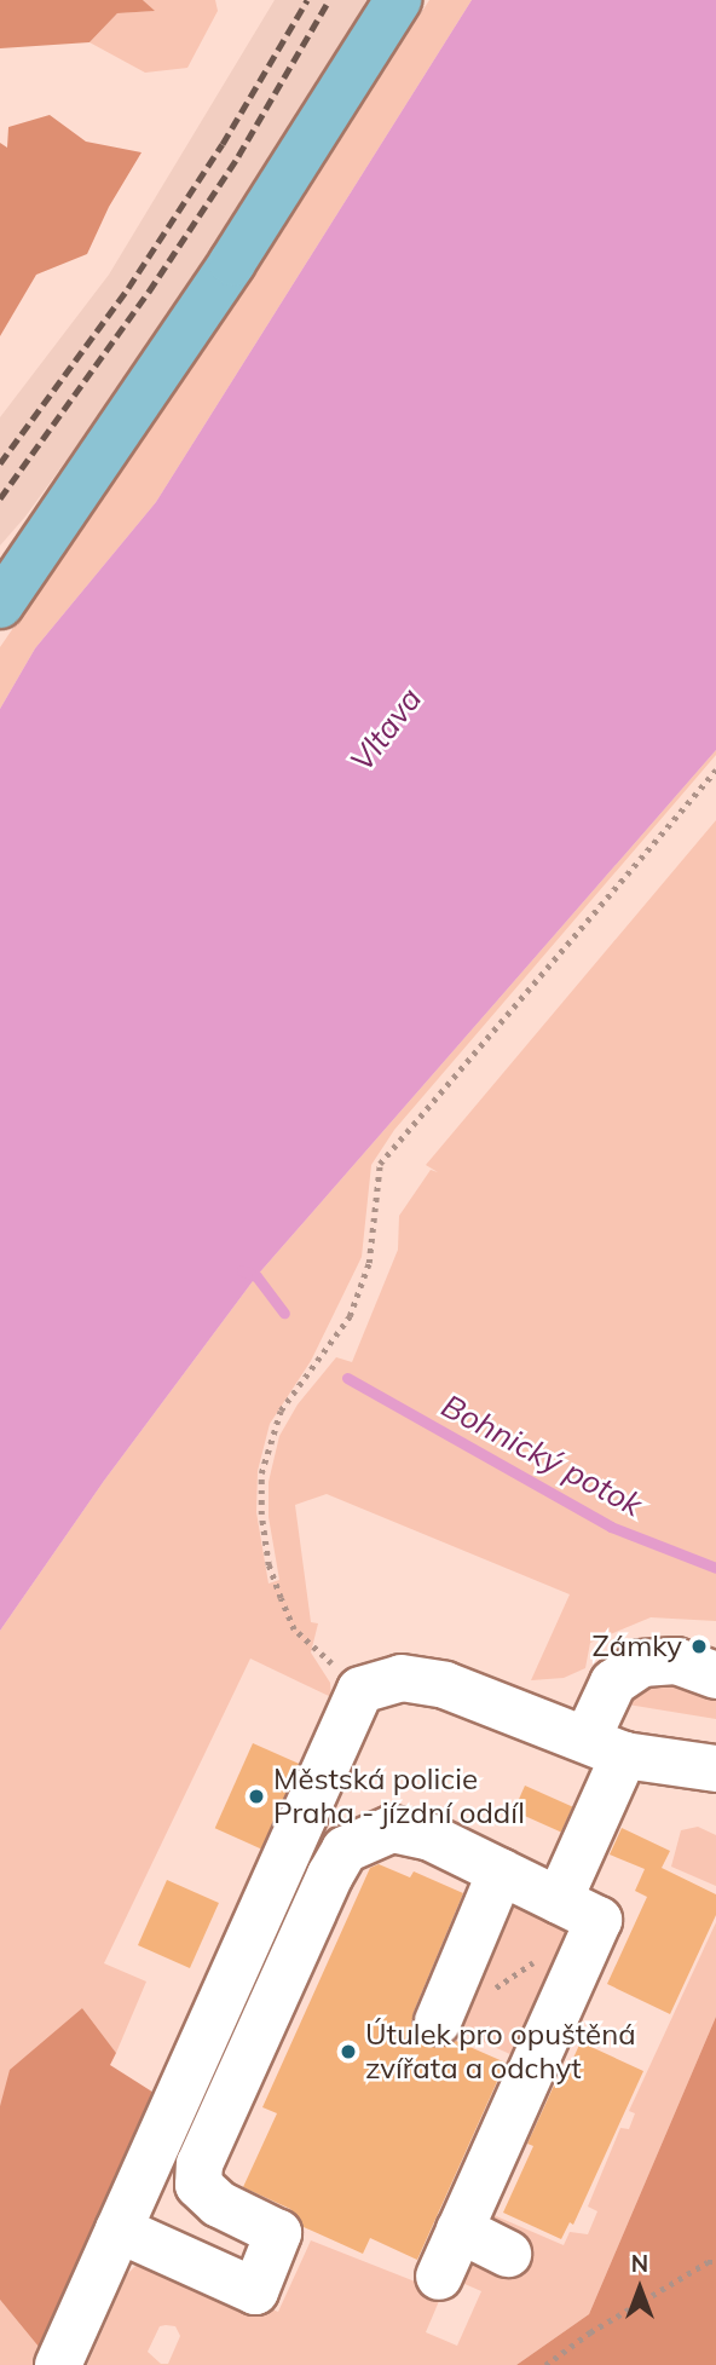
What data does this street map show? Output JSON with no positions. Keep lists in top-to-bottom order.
{
  "water": ["Vltava", "Bohnický potok"],
  "places": ["Zámky", "Městská policie Praha - jízdní oddíl", "Útulek pro opuštěná zvířata a odchyt"],
  "north": "top"
}
